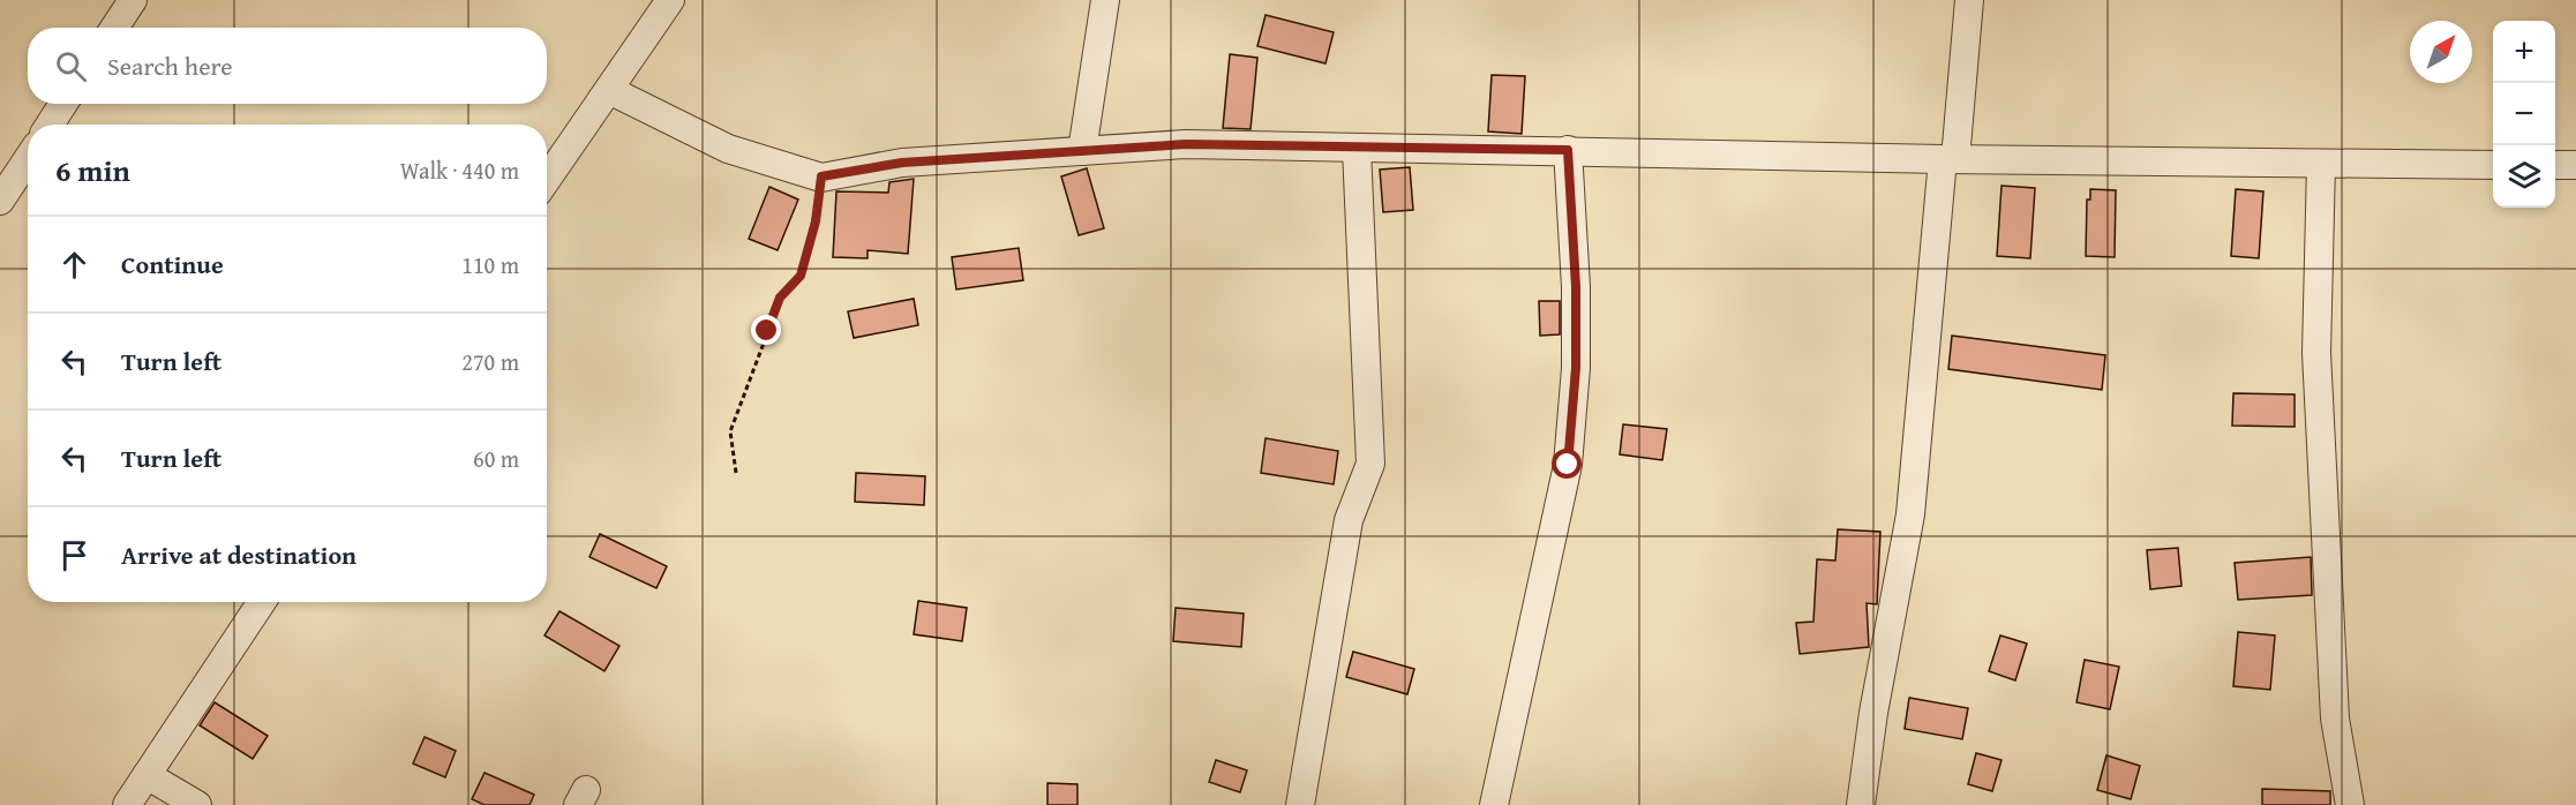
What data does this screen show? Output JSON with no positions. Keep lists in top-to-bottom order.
{
  "north": "top right",
  "page": {
    "map_buttons": ["+", "−"],
    "search": "Search here",
    "heading": ["6 min", "Walk · 440 m"],
    "list": [
      ["Continue", "110 m"],
      ["Turn left", "270 m"],
      ["Turn left", "60 m"],
      "Arrive at destination"
    ]
  }
}
